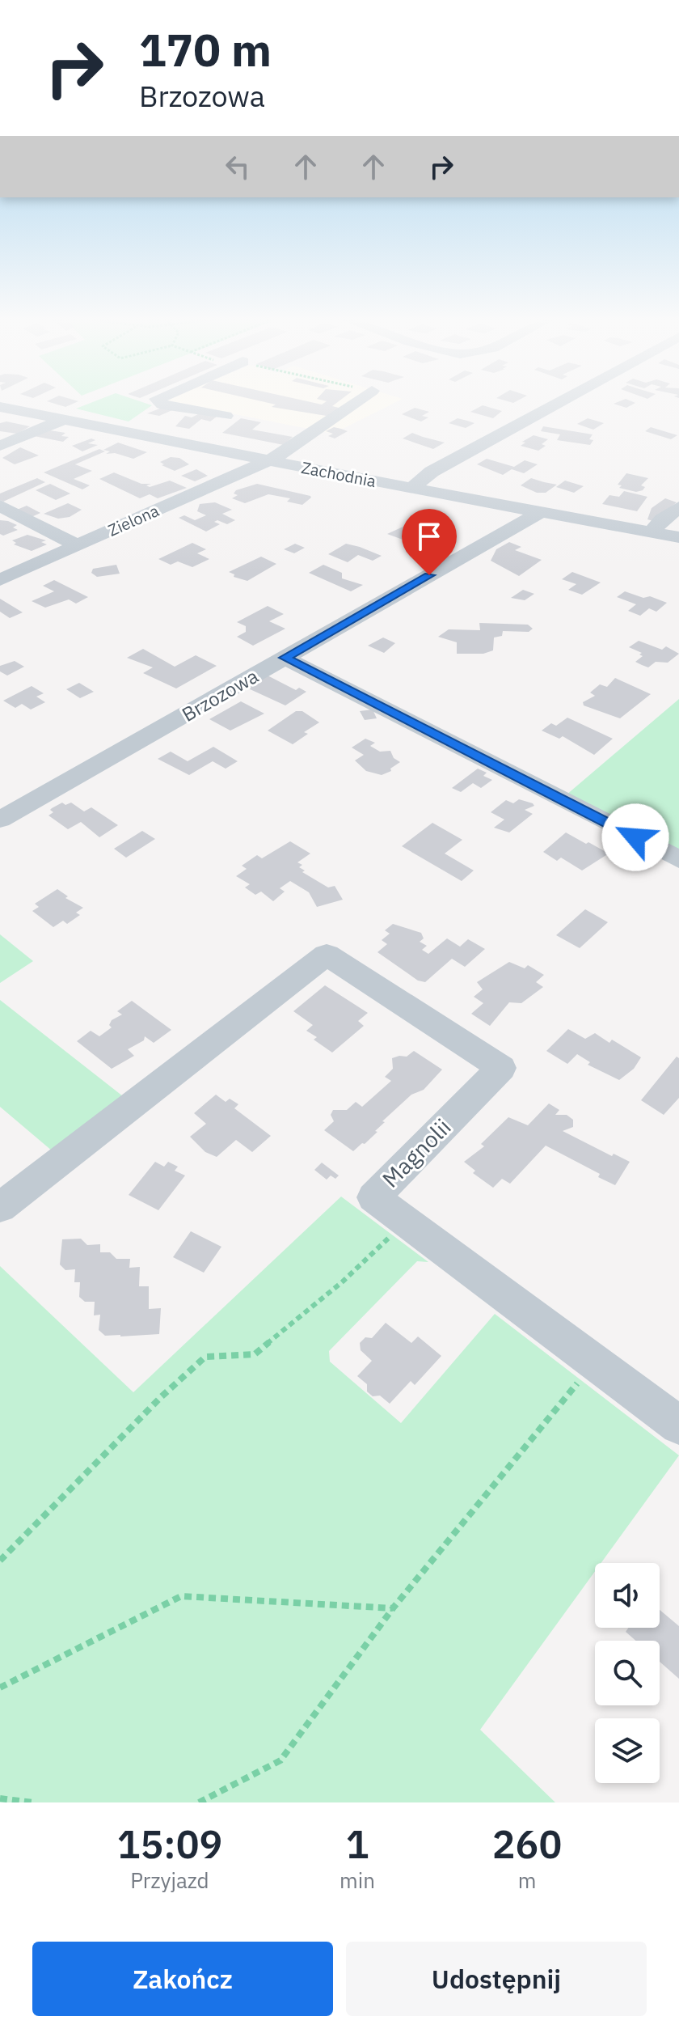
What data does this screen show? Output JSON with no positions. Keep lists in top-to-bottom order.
{
  "streets": {
    "street": [
      "Zachodnia",
      "Zielona",
      "Brzozowa",
      "Magnolii"
    ]
  },
  "crossings": [
    ["Zachodnia", "Zielona"],
    ["Zachodnia", "Brzozowa"]
  ],
  "page": {
    "turn": ["170 m", "Brzozowa"],
    "eta": [
      "15:09",
      "Przyjazd",
      "1",
      "min",
      "260",
      "m"
    ],
    "buttons": ["Zakończ", "Udostępnij"]
  }
}
